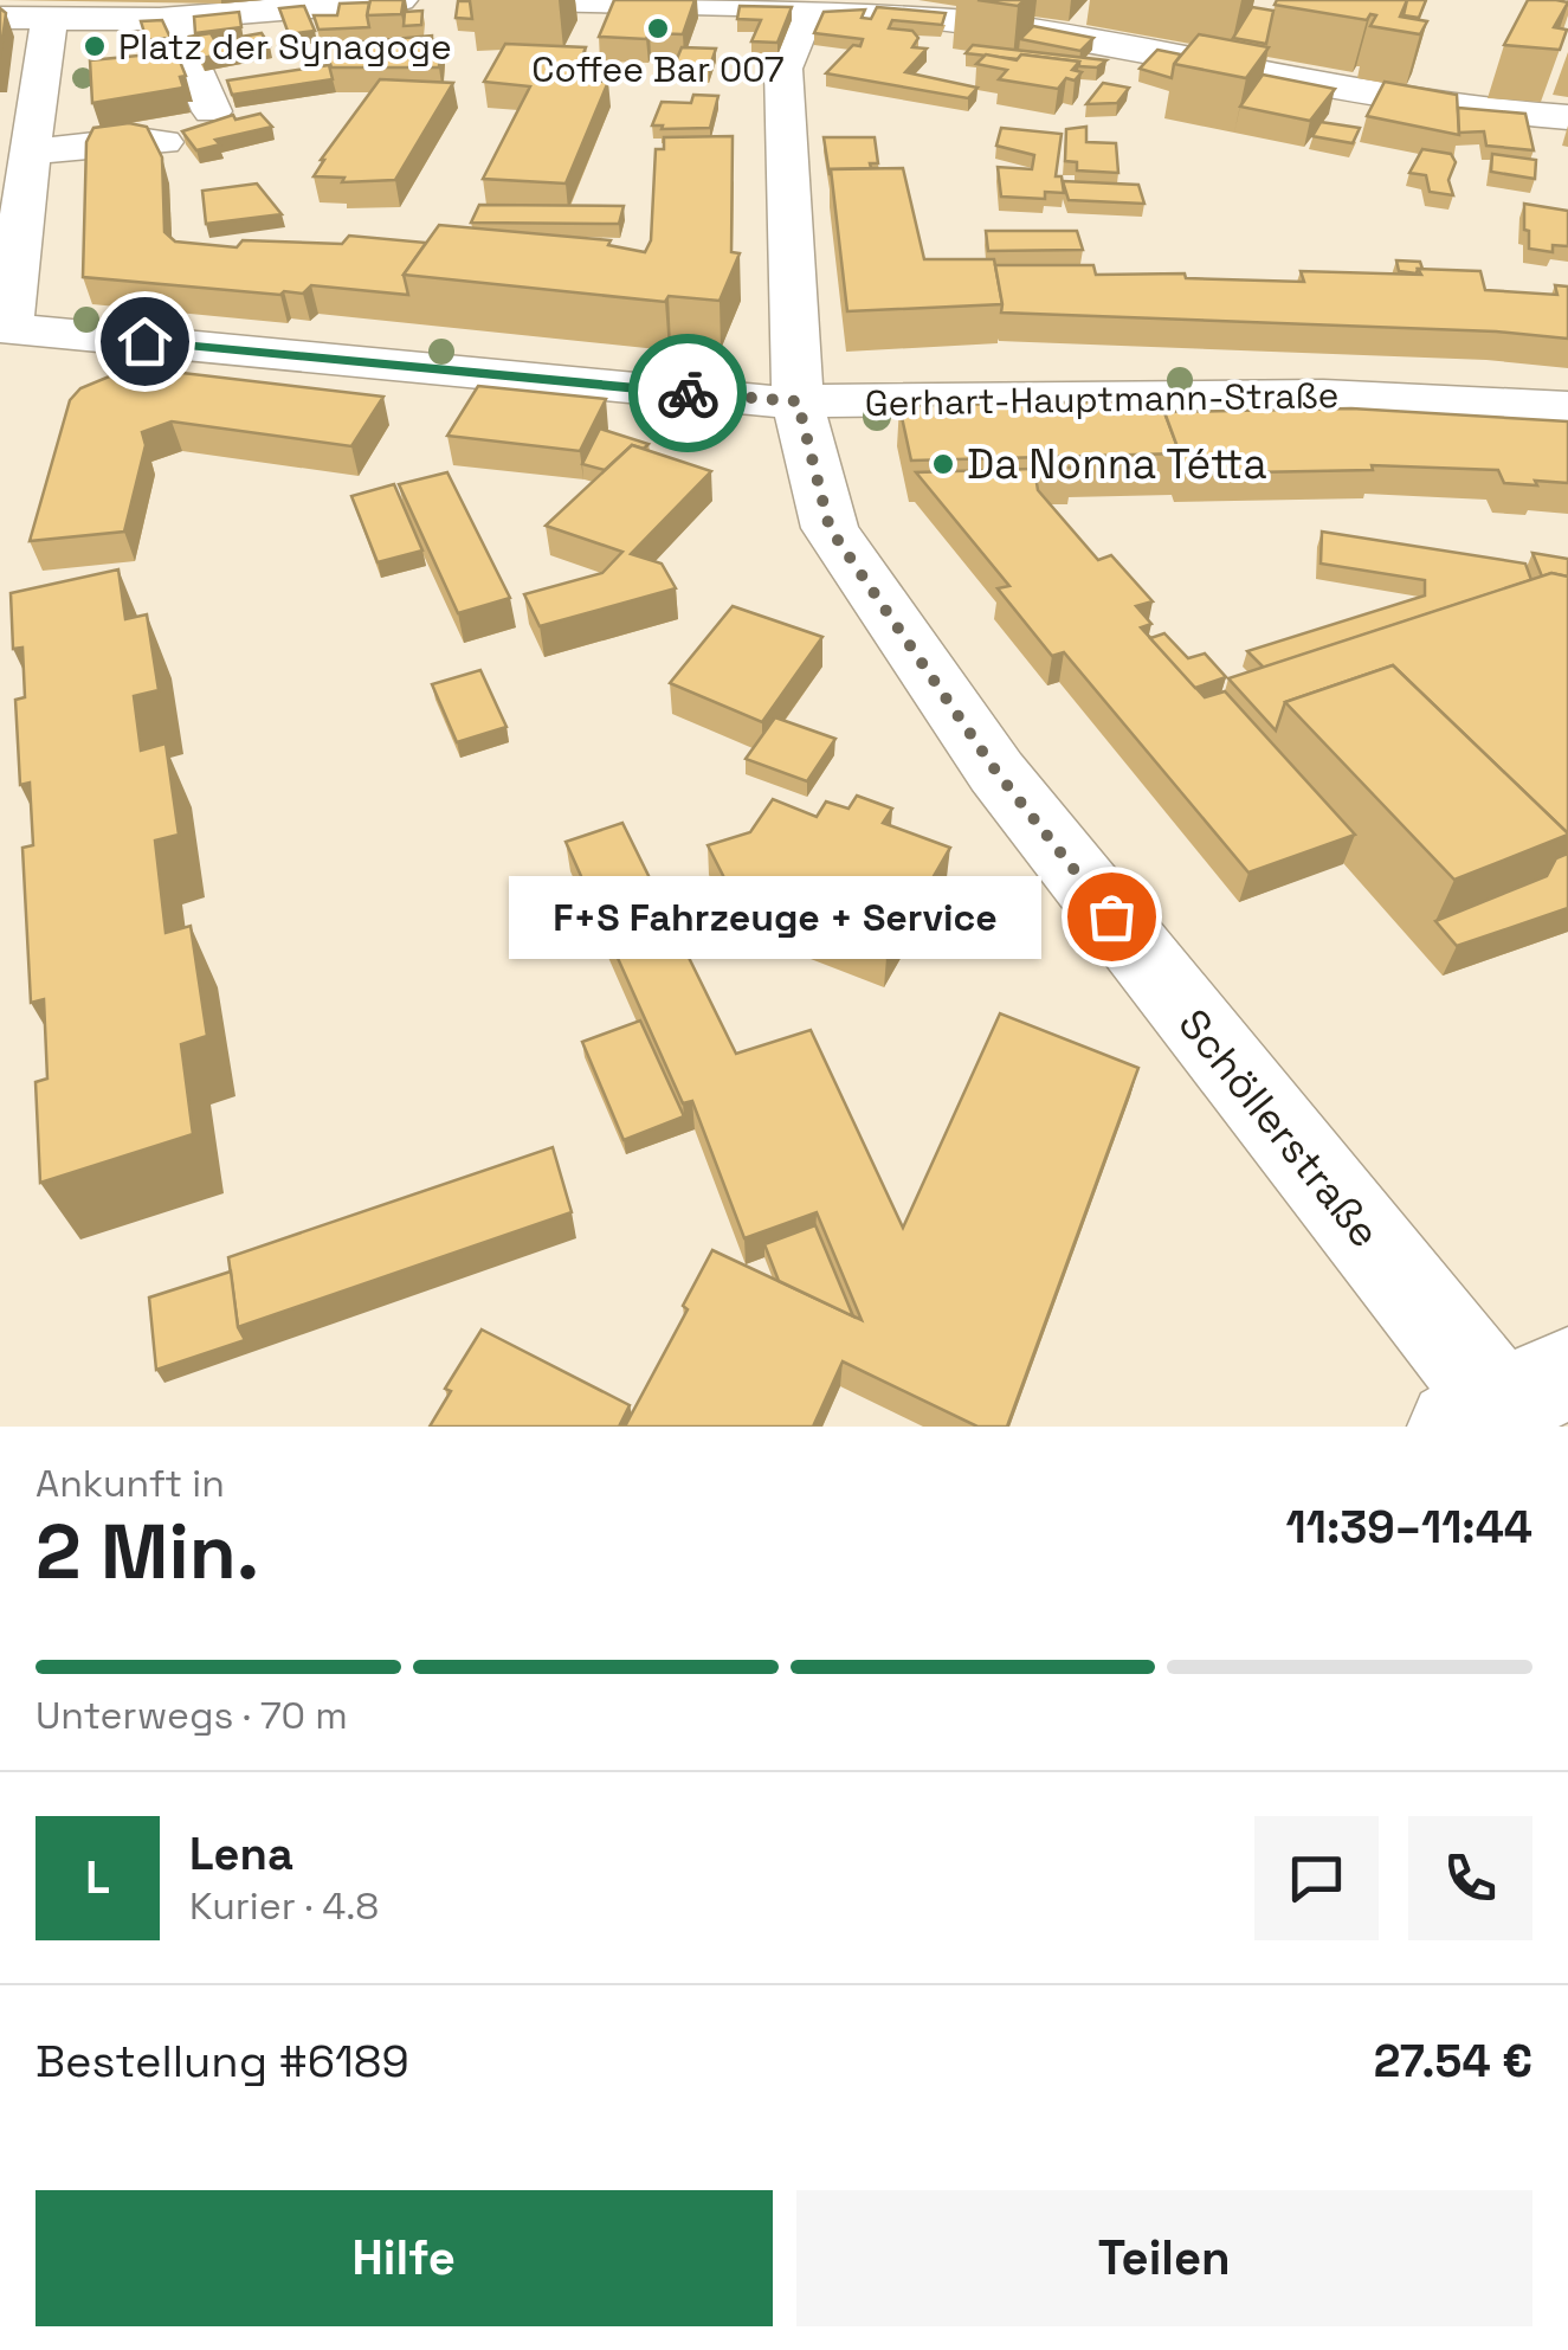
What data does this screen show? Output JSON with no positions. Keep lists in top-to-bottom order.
{
  "streets": {
    "street": ["Gerhart-Hauptmann-Straße", "Schöllerstraße"]
  },
  "crossings": [
    ["Gerhart-Hauptmann-Straße", "Schöllerstraße"]
  ],
  "places": [
    "Coffee Bar 007",
    "Platz der Synagoge",
    "Da Nonna Tétta",
    "F+S Fahrzeuge + Service"
  ],
  "page": {
    "bubble": "F+S Fahrzeuge + Service",
    "heading": ["2 Min.", "Ankunft in", "11:39–11:44"],
    "panel": [
      "Lena",
      "Kurier · 4.8",
      "Bestellung #6189",
      "27.54 €"
    ],
    "bar": "Unterwegs · 70 m",
    "round": "L",
    "buttons": ["Hilfe", "Teilen"]
  }
}
